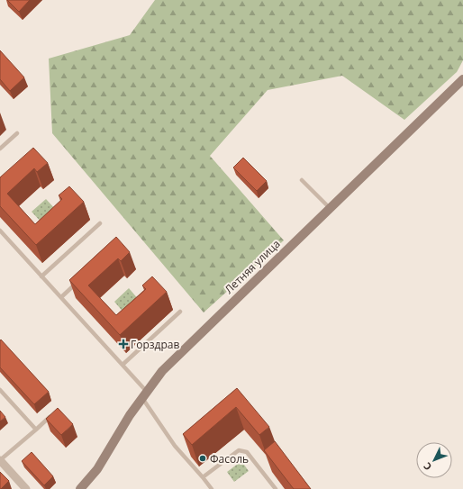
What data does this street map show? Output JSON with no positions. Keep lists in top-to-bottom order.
{
  "streets": {
    "street": ["Летняя улица"]
  },
  "places": {
    "health": ["Горздрав"],
    "other": ["Фасоль"]
  },
  "north": "bottom left"
}
